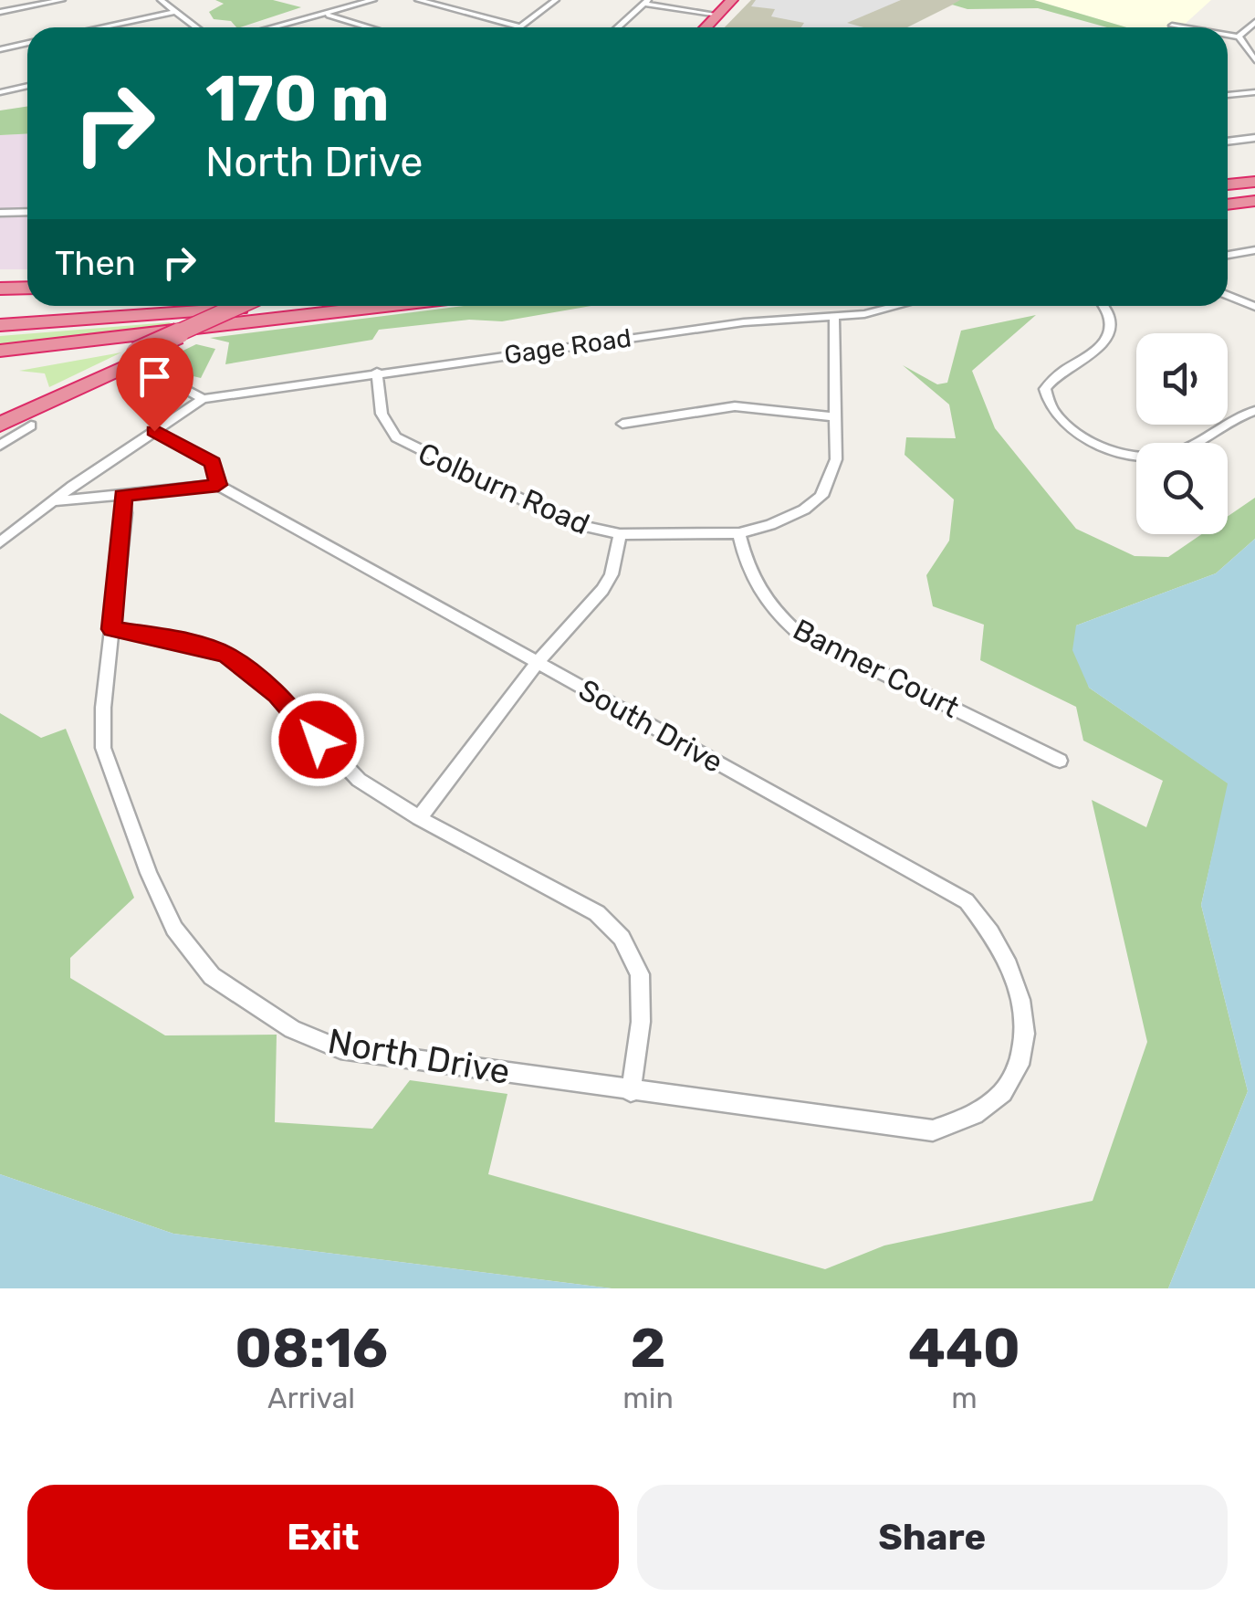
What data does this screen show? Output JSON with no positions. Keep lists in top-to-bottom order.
{
  "streets": {
    "street": [
      "Gage Road",
      "Colburn Road",
      "Banner Court",
      "South Drive",
      "North Drive"
    ]
  },
  "crossings": [
    ["Gage Road", "Colburn Road"],
    ["Colburn Road", "Banner Court"],
    ["South Drive", "North Drive"]
  ],
  "page": {
    "turn": ["170 m", "North Drive"],
    "then": "Then",
    "eta": [
      "08:16",
      "Arrival",
      "2",
      "min",
      "440",
      "m"
    ],
    "buttons": ["Exit", "Share"]
  }
}
